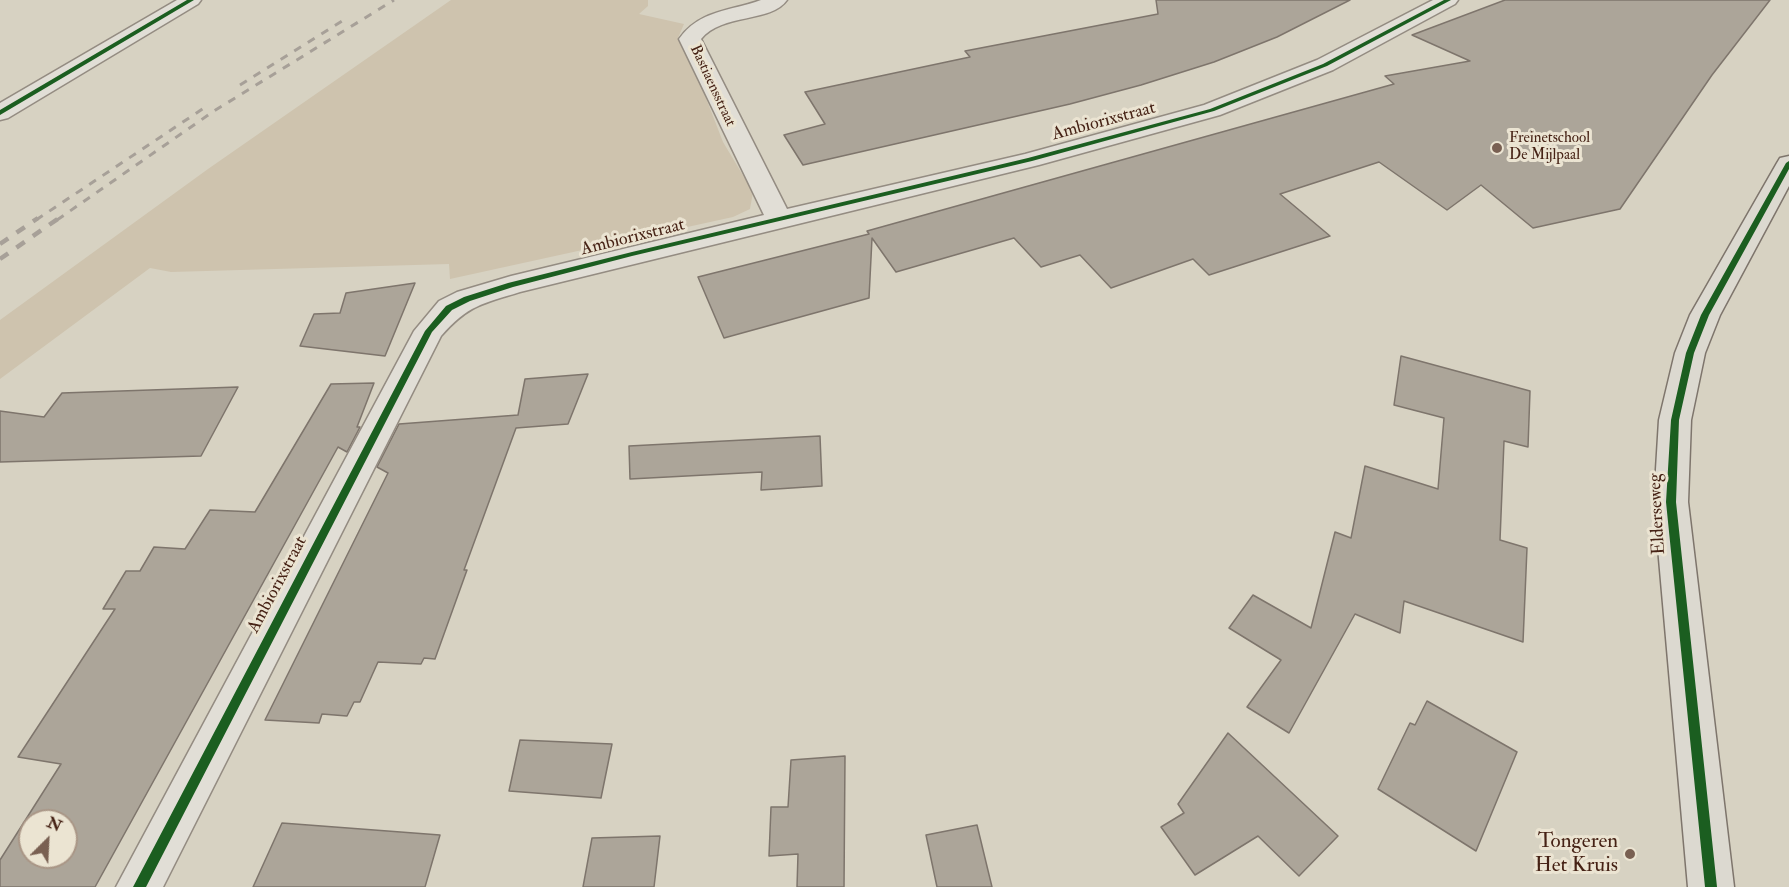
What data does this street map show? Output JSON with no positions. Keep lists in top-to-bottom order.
{
  "streets": {
    "main road": ["Elderseweg"],
    "street": ["Bastiaensstraat", "Ambiorixstraat"]
  },
  "crossings": [
    ["Bastiaensstraat", "Ambiorixstraat"]
  ],
  "places": ["Freinetschool De Mijlpaal", "Tongeren Het Kruis"],
  "north": "top right"
}
